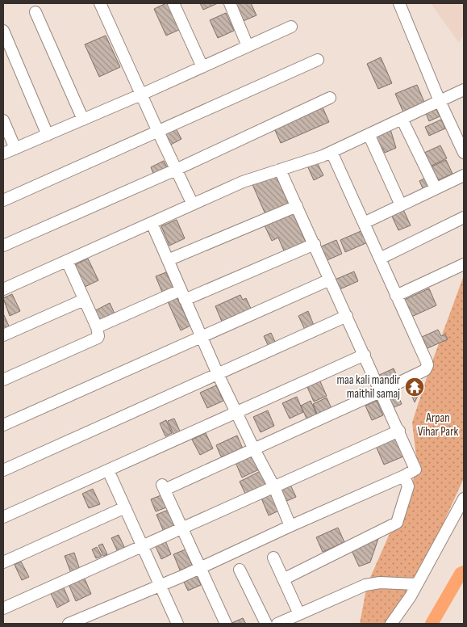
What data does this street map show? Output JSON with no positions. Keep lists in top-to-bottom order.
{
  "parks": ["Arpan Vihar Park"],
  "places": {
    "temple": ["maa kali mandir maithil samaj"]
  }
}
